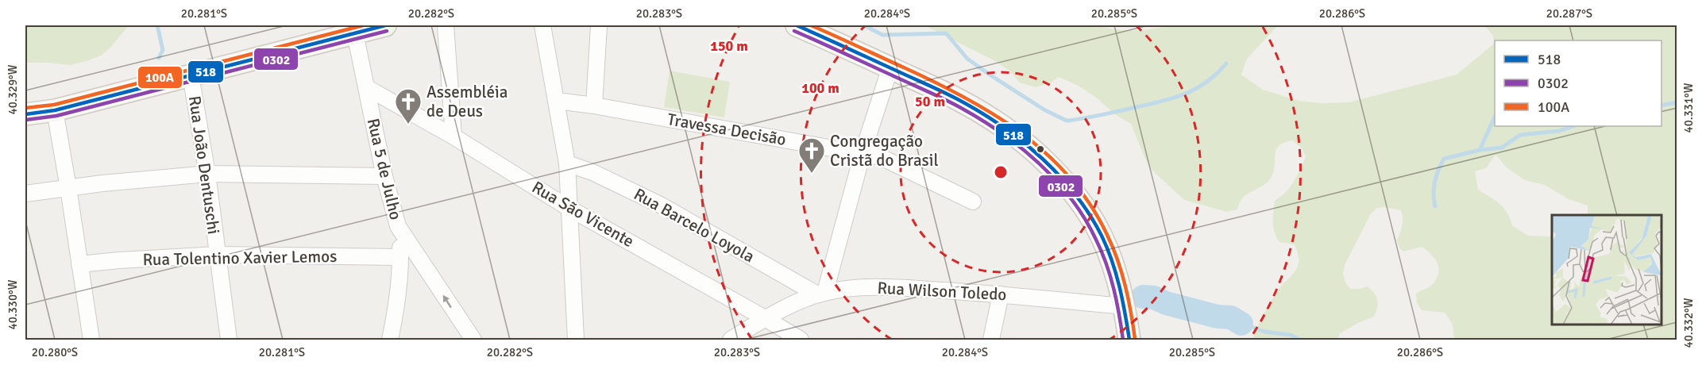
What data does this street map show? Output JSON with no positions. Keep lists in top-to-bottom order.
{
  "streets": {
    "street": [
      "Travessa Decisão",
      "Rua João Dentuschi",
      "Rua 5 de Julho",
      "Rua São Vicente",
      "Rua Barcelo Loyola",
      "Rua Tolentino Xavier Lemos",
      "Rua Wilson Toledo"
    ]
  },
  "crossings": [
    ["Rua João Dentuschi", "Rua Tolentino Xavier Lemos"],
    ["Rua 5 de Julho", "Rua São Vicente"],
    ["Rua São Vicente", "Rua Wilson Toledo"],
    ["Rua Barcelo Loyola", "Rua Wilson Toledo"]
  ],
  "one_way": ["Rua 5 de Julho"],
  "places": {
    "church": ["Assembléia de Deus", "Congregação Cristã do Brasil"]
  },
  "lines": ["transit line 518", "transit line 100A", "transit line 0302"],
  "legend": ["518", "0302", "100A"],
  "coordinates": [
    "20.281°S",
    "20.282°S",
    "20.283°S",
    "20.284°S",
    "20.285°S",
    "20.286°S",
    "20.287°S",
    "40.329°W",
    "40.331°W",
    "40.330°W",
    "40.332°W",
    "20.280°S"
  ],
  "rings": ["150 m", "100 m", "50 m"]
}
